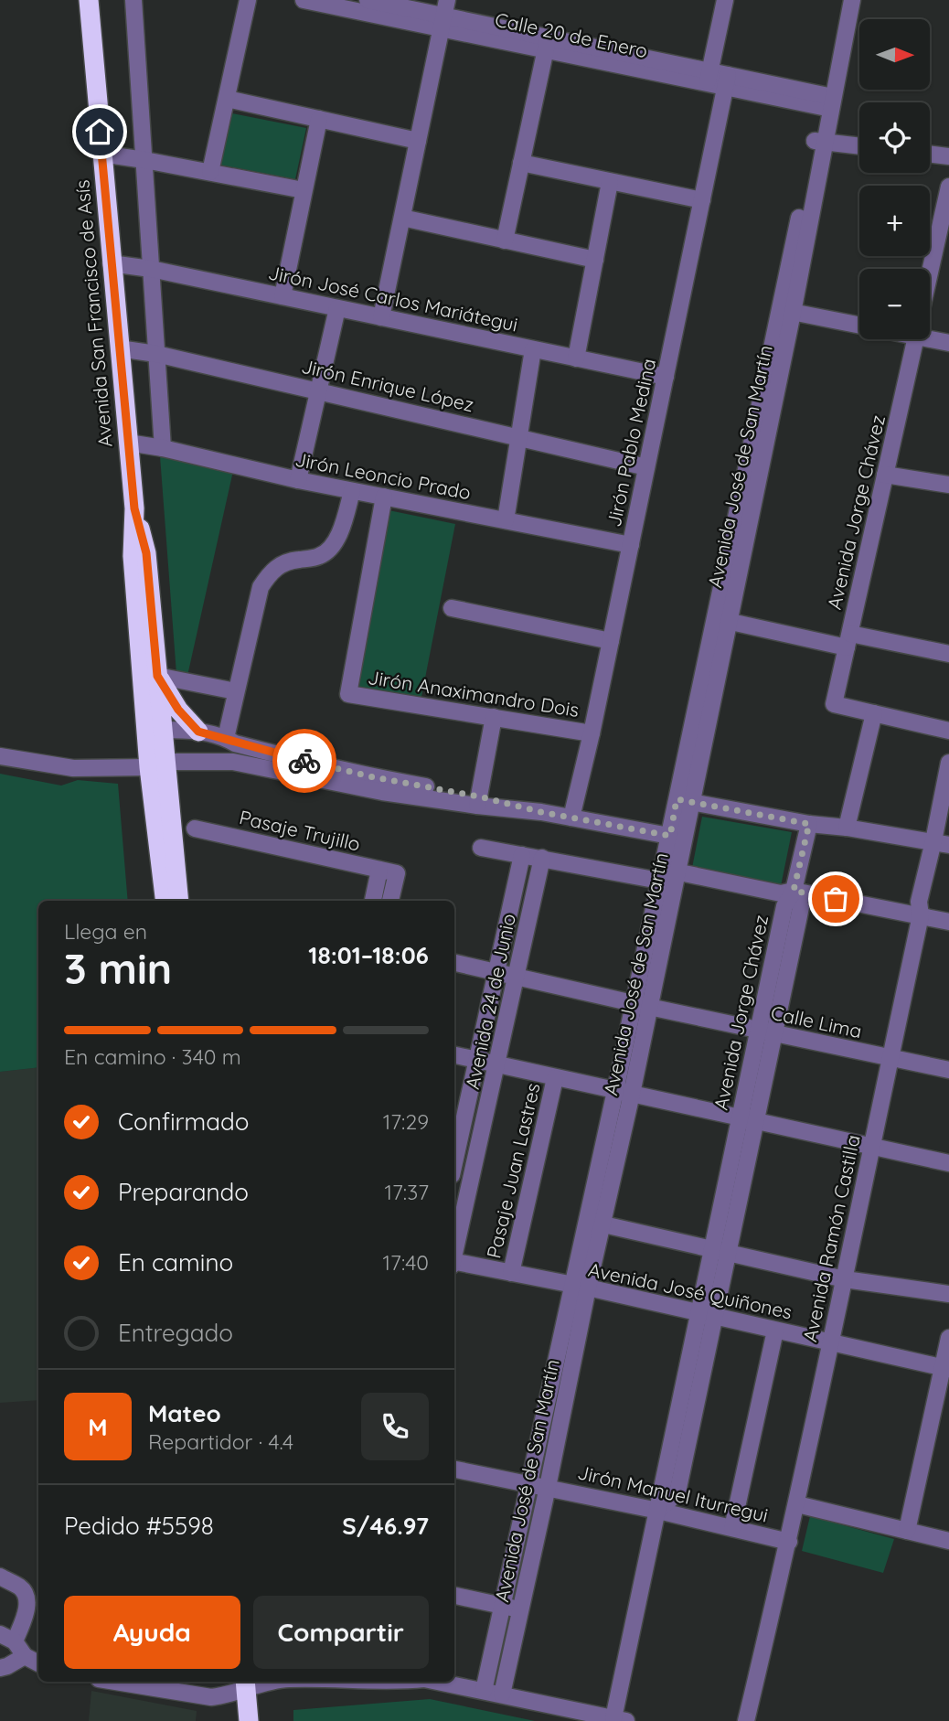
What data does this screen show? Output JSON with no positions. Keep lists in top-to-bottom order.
{
  "streets": {
    "highway": ["Avenida San Francisco de Asís"],
    "street": [
      "Calle 20 de Enero",
      "Jirón José Carlos Mariátegui",
      "Jirón Enrique López",
      "Jirón Pablo Medina",
      "Avenida José de San Martín",
      "Jirón Leoncio Prado",
      "Avenida Jorge Chávez",
      "Jirón Anaximandro Dois",
      "Pasaje Trujillo",
      "Avenida 24 de Junio",
      "Calle Lima",
      "Pasaje Juan Lastres",
      "Avenida Ramón Castilla",
      "Avenida José Quiñones",
      "Jirón Manuel Iturregui"
    ]
  },
  "crossings": [
    ["Calle 20 de Enero", "Jirón Pablo Medina"],
    ["Calle 20 de Enero", "Avenida José de San Martín"],
    ["Jirón José Carlos Mariátegui", "Avenida San Francisco de Asís"],
    ["Jirón José Carlos Mariátegui", "Jirón Pablo Medina"],
    ["Avenida San Francisco de Asís", "Jirón Enrique López"],
    ["Avenida San Francisco de Asís", "Jirón Leoncio Prado"],
    ["Jirón Enrique López", "Jirón Pablo Medina"],
    ["Jirón Pablo Medina", "Jirón Leoncio Prado"],
    ["Jirón Pablo Medina", "Jirón Anaximandro Dois"],
    ["Avenida José de San Martín", "Calle Lima"],
    ["Avenida José de San Martín", "Avenida José Quiñones"],
    ["Avenida José de San Martín", "Jirón Manuel Iturregui"],
    ["Jirón Leoncio Prado", "Jirón Anaximandro Dois"],
    ["Avenida Jorge Chávez", "Calle Lima"],
    ["Avenida Jorge Chávez", "Avenida José Quiñones"],
    ["Avenida Jorge Chávez", "Jirón Manuel Iturregui"],
    ["Avenida 24 de Junio", "Calle Lima"],
    ["Calle Lima", "Avenida Ramón Castilla"],
    ["Pasaje Juan Lastres", "Avenida José Quiñones"],
    ["Avenida Ramón Castilla", "Avenida José Quiñones"],
    ["Avenida Ramón Castilla", "Jirón Manuel Iturregui"]
  ],
  "north": "right",
  "page": {
    "map_buttons": ["+", "−"],
    "heading": ["3 min", "Llega en", "18:01–18:06"],
    "panel": [
      "Mateo",
      "Repartidor · 4.4",
      "Pedido #5598",
      "S/46.97"
    ],
    "bar": "En camino · 340 m",
    "list": [
      ["Confirmado", "17:29"],
      ["Preparando", "17:37"],
      ["En camino", "17:40"],
      "Entregado"
    ],
    "round": "M",
    "buttons": ["Ayuda", "Compartir"]
  }
}
